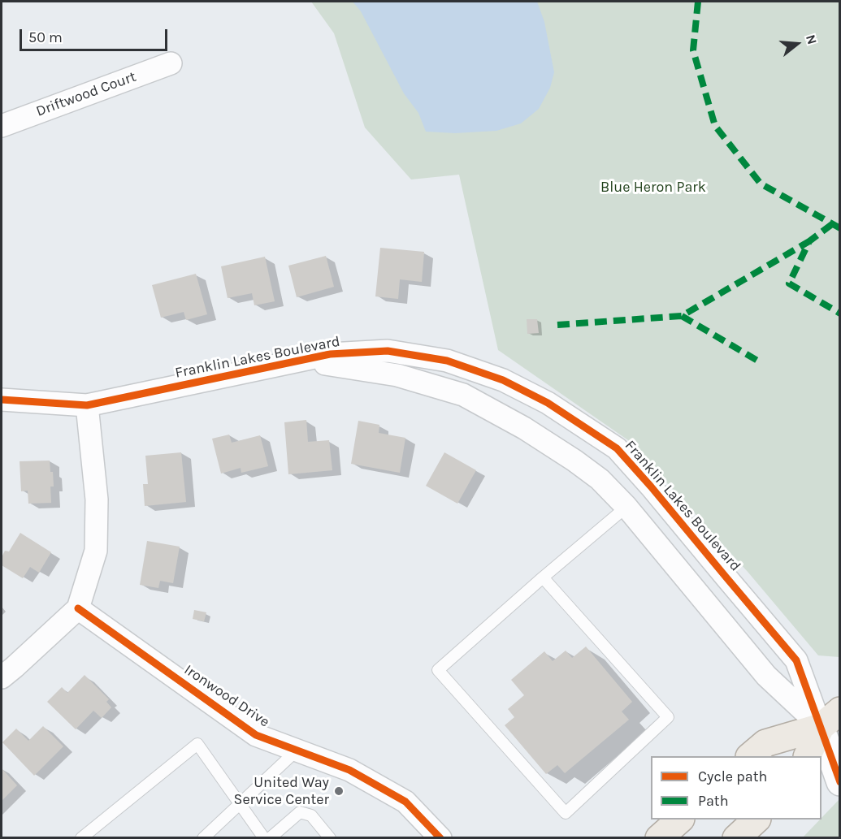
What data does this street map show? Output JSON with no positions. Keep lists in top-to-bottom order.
{
  "streets": {
    "street": ["Driftwood Court", "Franklin Lakes Boulevard", "Ironwood Drive"]
  },
  "parks": ["Blue Heron Park"],
  "places": ["United Way Service Center"],
  "legend": ["Cycle path", "Path"],
  "scale_bar": "50 m",
  "north": "right"
}
